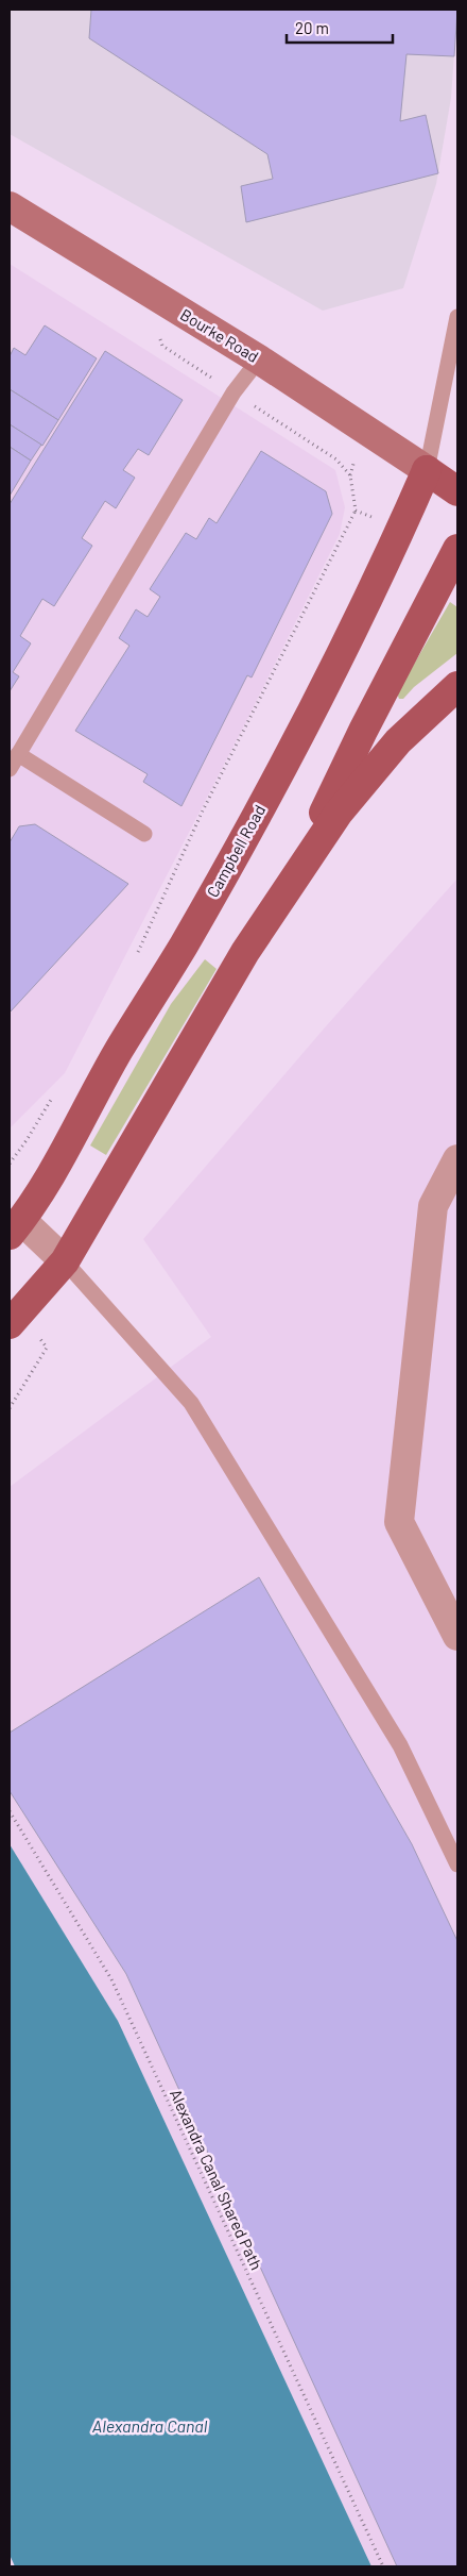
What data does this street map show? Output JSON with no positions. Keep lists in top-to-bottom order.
{
  "streets": {
    "main road": ["Bourke Road", "Campbell Road"],
    "path": ["Alexandra Canal Shared Path"]
  },
  "crossings": [
    ["Bourke Road", "Campbell Road"]
  ],
  "water": ["Alexandra Canal"],
  "scale_bar": "20 m"
}
